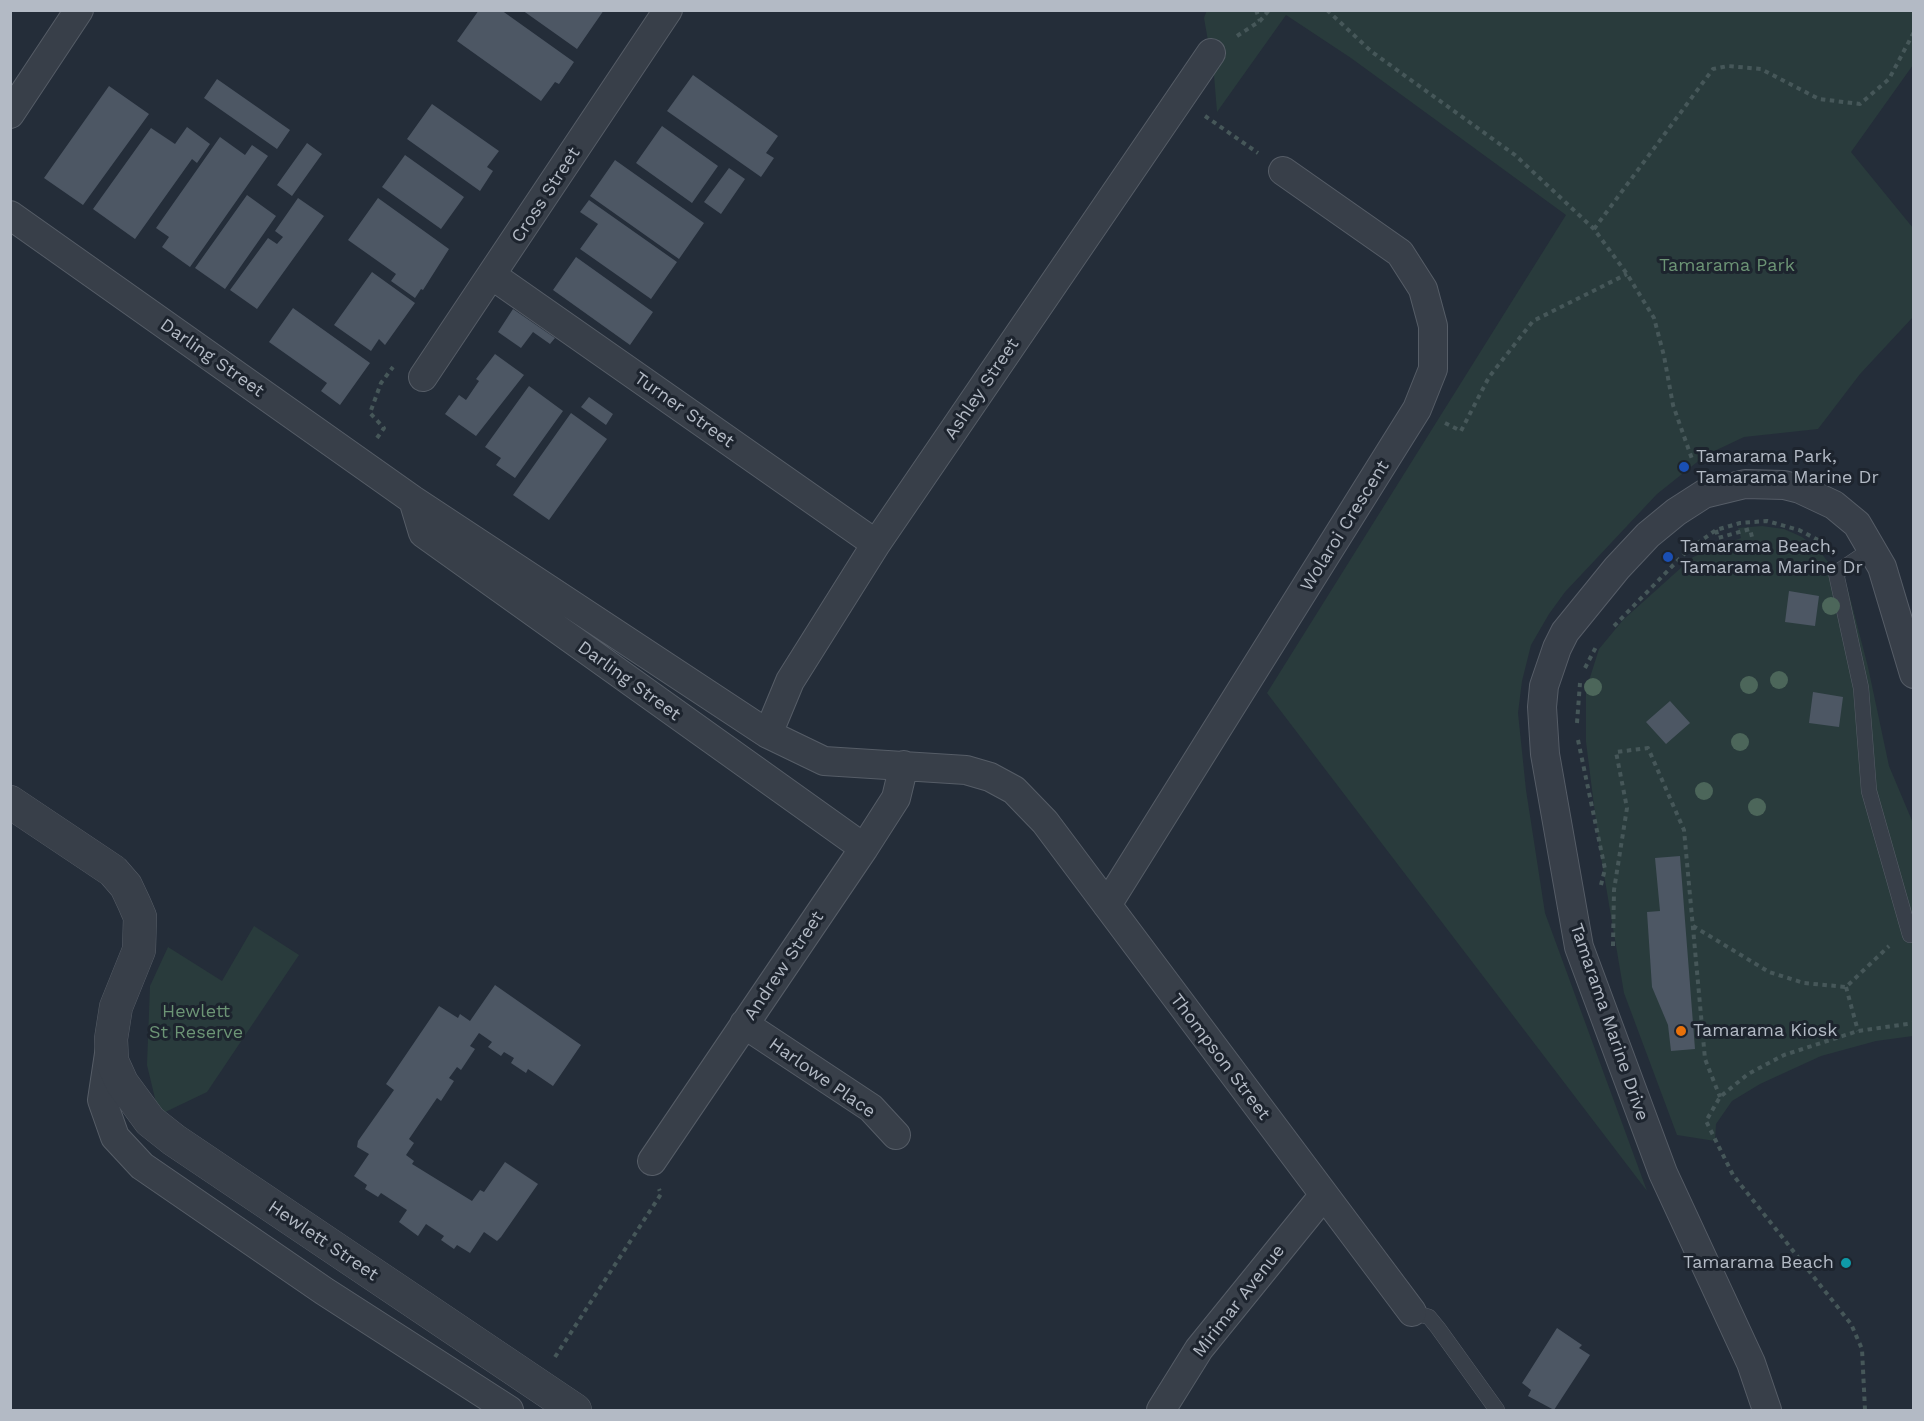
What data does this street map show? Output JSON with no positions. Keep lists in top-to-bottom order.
{
  "streets": {
    "street": [
      "Cross Street",
      "Darling Street",
      "Ashley Street",
      "Turner Street",
      "Wolaroi Crescent",
      "Andrew Street",
      "Tamarama Marine Drive",
      "Thompson Street",
      "Harlowe Place",
      "Hewlett Street",
      "Mirimar Avenue"
    ]
  },
  "crossings": [
    ["Cross Street", "Turner Street"],
    ["Darling Street", "Ashley Street"],
    ["Darling Street", "Andrew Street"],
    ["Darling Street", "Thompson Street"],
    ["Ashley Street", "Turner Street"],
    ["Wolaroi Crescent", "Thompson Street"],
    ["Andrew Street", "Thompson Street"],
    ["Andrew Street", "Harlowe Place"],
    ["Thompson Street", "Mirimar Avenue"]
  ],
  "parks": ["Tamarama Park", "Hewlett St Reserve"],
  "places": [
    "Tamarama Park, Tamarama Marine Dr",
    "Tamarama Beach, Tamarama Marine Dr",
    "Tamarama Kiosk",
    "Tamarama Beach"
  ]
}
